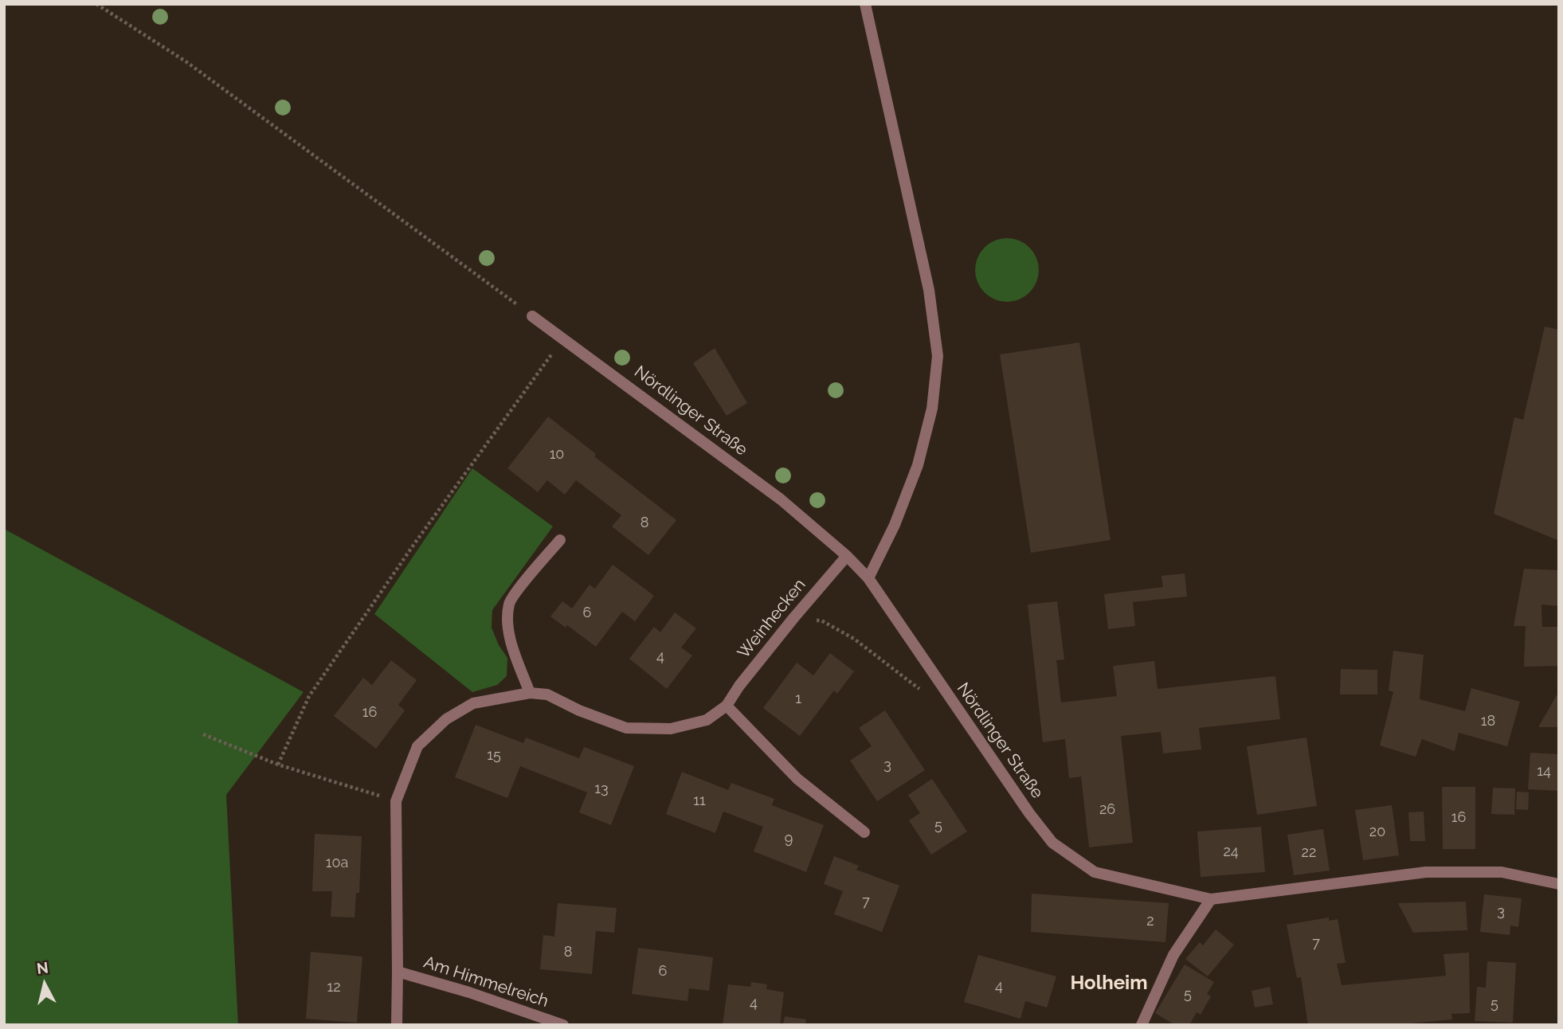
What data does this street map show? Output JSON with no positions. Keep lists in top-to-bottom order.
{
  "streets": {
    "street": ["Nördlinger Straße", "Weinhecken", "Am Himmelreich"]
  },
  "crossings": [
    ["Nördlinger Straße", "Weinhecken"],
    ["Weinhecken", "Am Himmelreich"]
  ],
  "districts": ["Holheim"],
  "house_numbers": [
    "10",
    "8",
    "6",
    "4",
    "1",
    "16",
    "18",
    "15",
    "3",
    "14",
    "13",
    "11",
    "26",
    "16",
    "5",
    "20",
    "9",
    "24",
    "22",
    "10a",
    "7",
    "3",
    "2",
    "7",
    "8",
    "6",
    "4",
    "12",
    "5",
    "4",
    "5"
  ],
  "north": "top"
}
